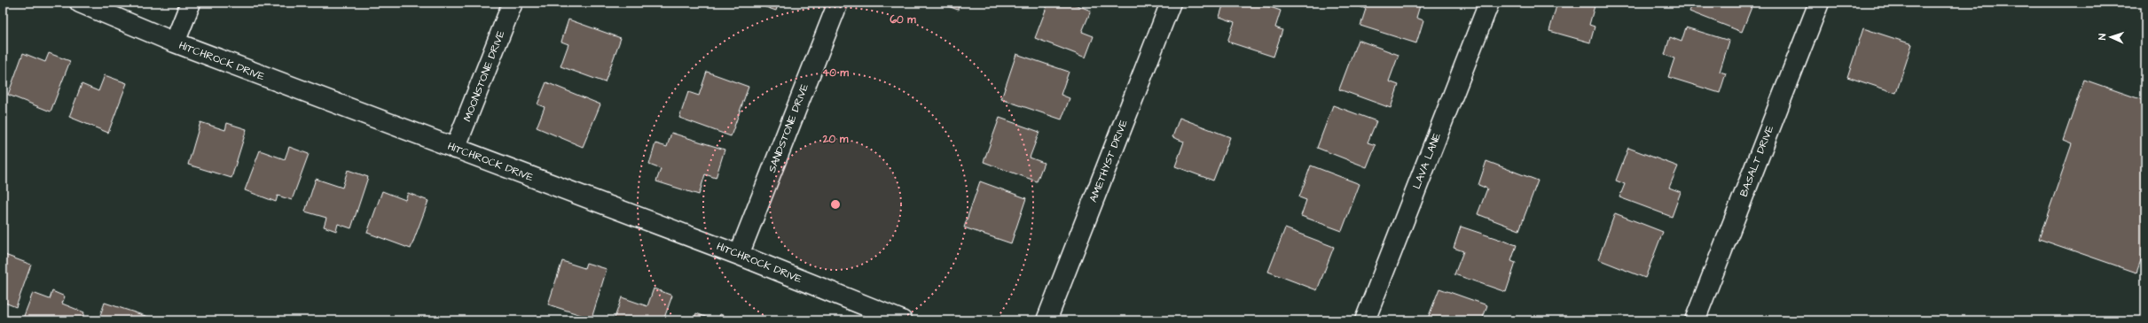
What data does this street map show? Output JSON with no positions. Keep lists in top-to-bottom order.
{
  "streets": {
    "street": [
      "HITCHROCK DRIVE",
      "MOONSTONE DRIVE",
      "SANDSTONE DRIVE",
      "AMETHYST DRIVE",
      "LAVA LANE",
      "BASALT DRIVE"
    ]
  },
  "crossings": [
    ["HITCHROCK DRIVE", "MOONSTONE DRIVE"],
    ["HITCHROCK DRIVE", "SANDSTONE DRIVE"]
  ],
  "north": "left",
  "rings": ["60 m", "40 m", "20 m"]
}
